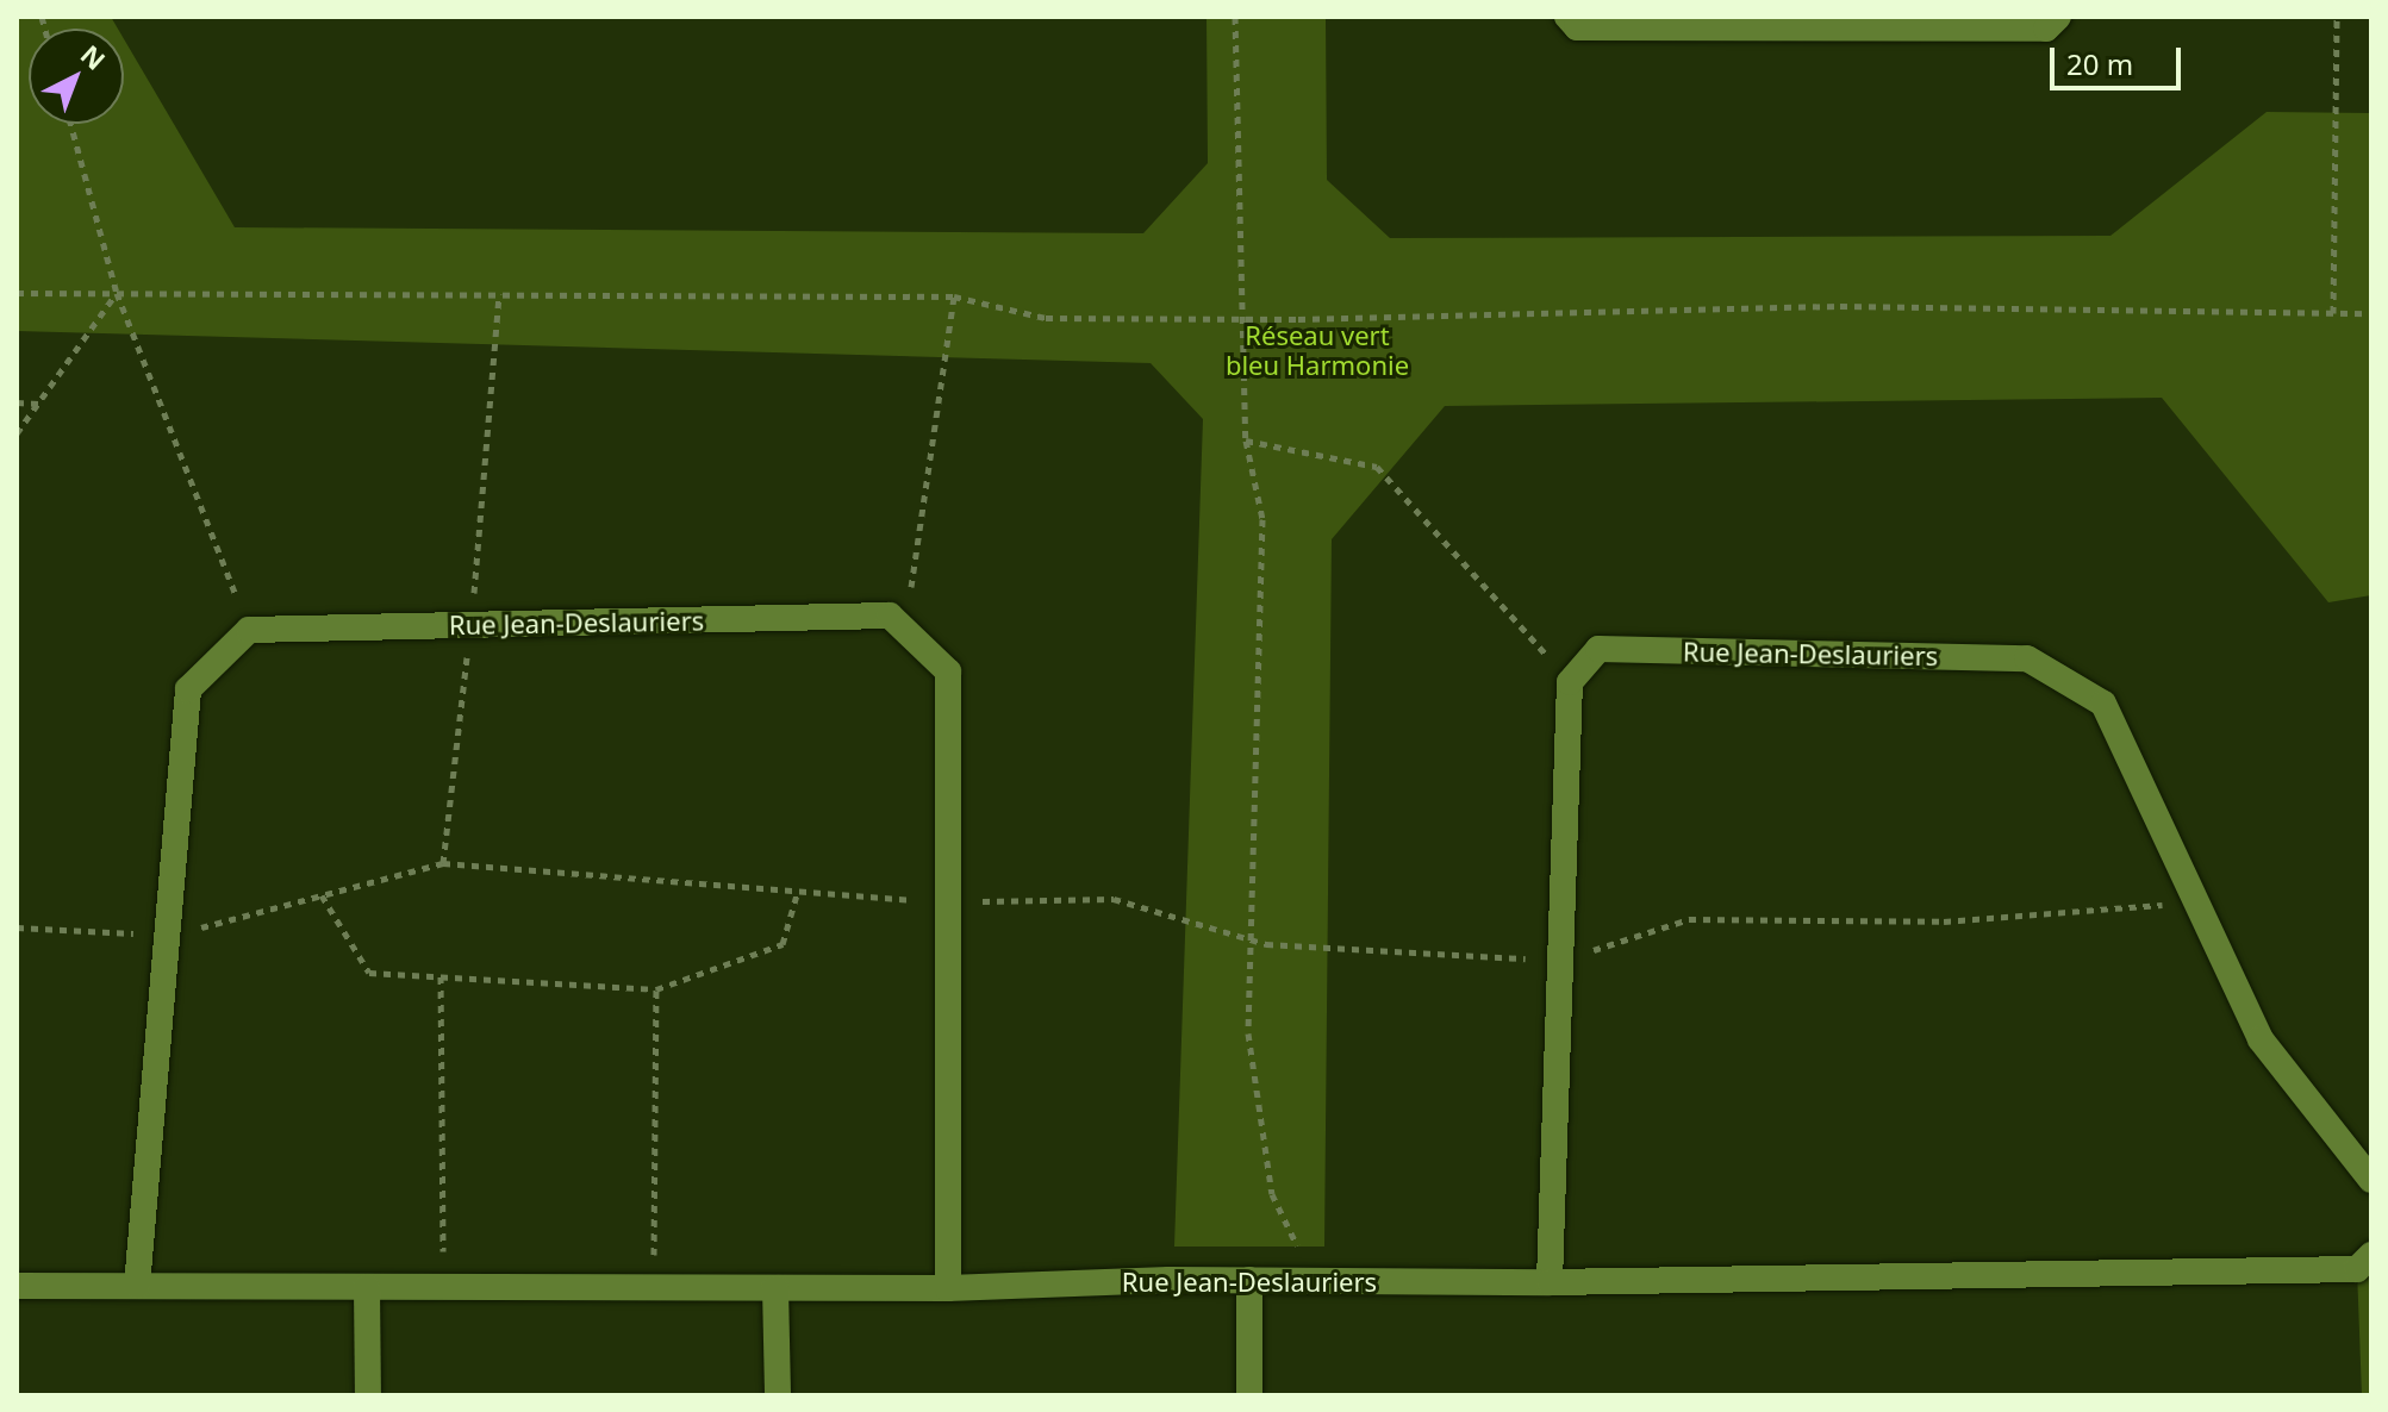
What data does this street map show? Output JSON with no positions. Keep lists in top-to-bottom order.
{
  "streets": {
    "street": ["Rue Jean-Deslauriers"]
  },
  "parks": ["Réseau vert bleu Harmonie"],
  "scale_bar": "20 m",
  "north": "top right"
}
